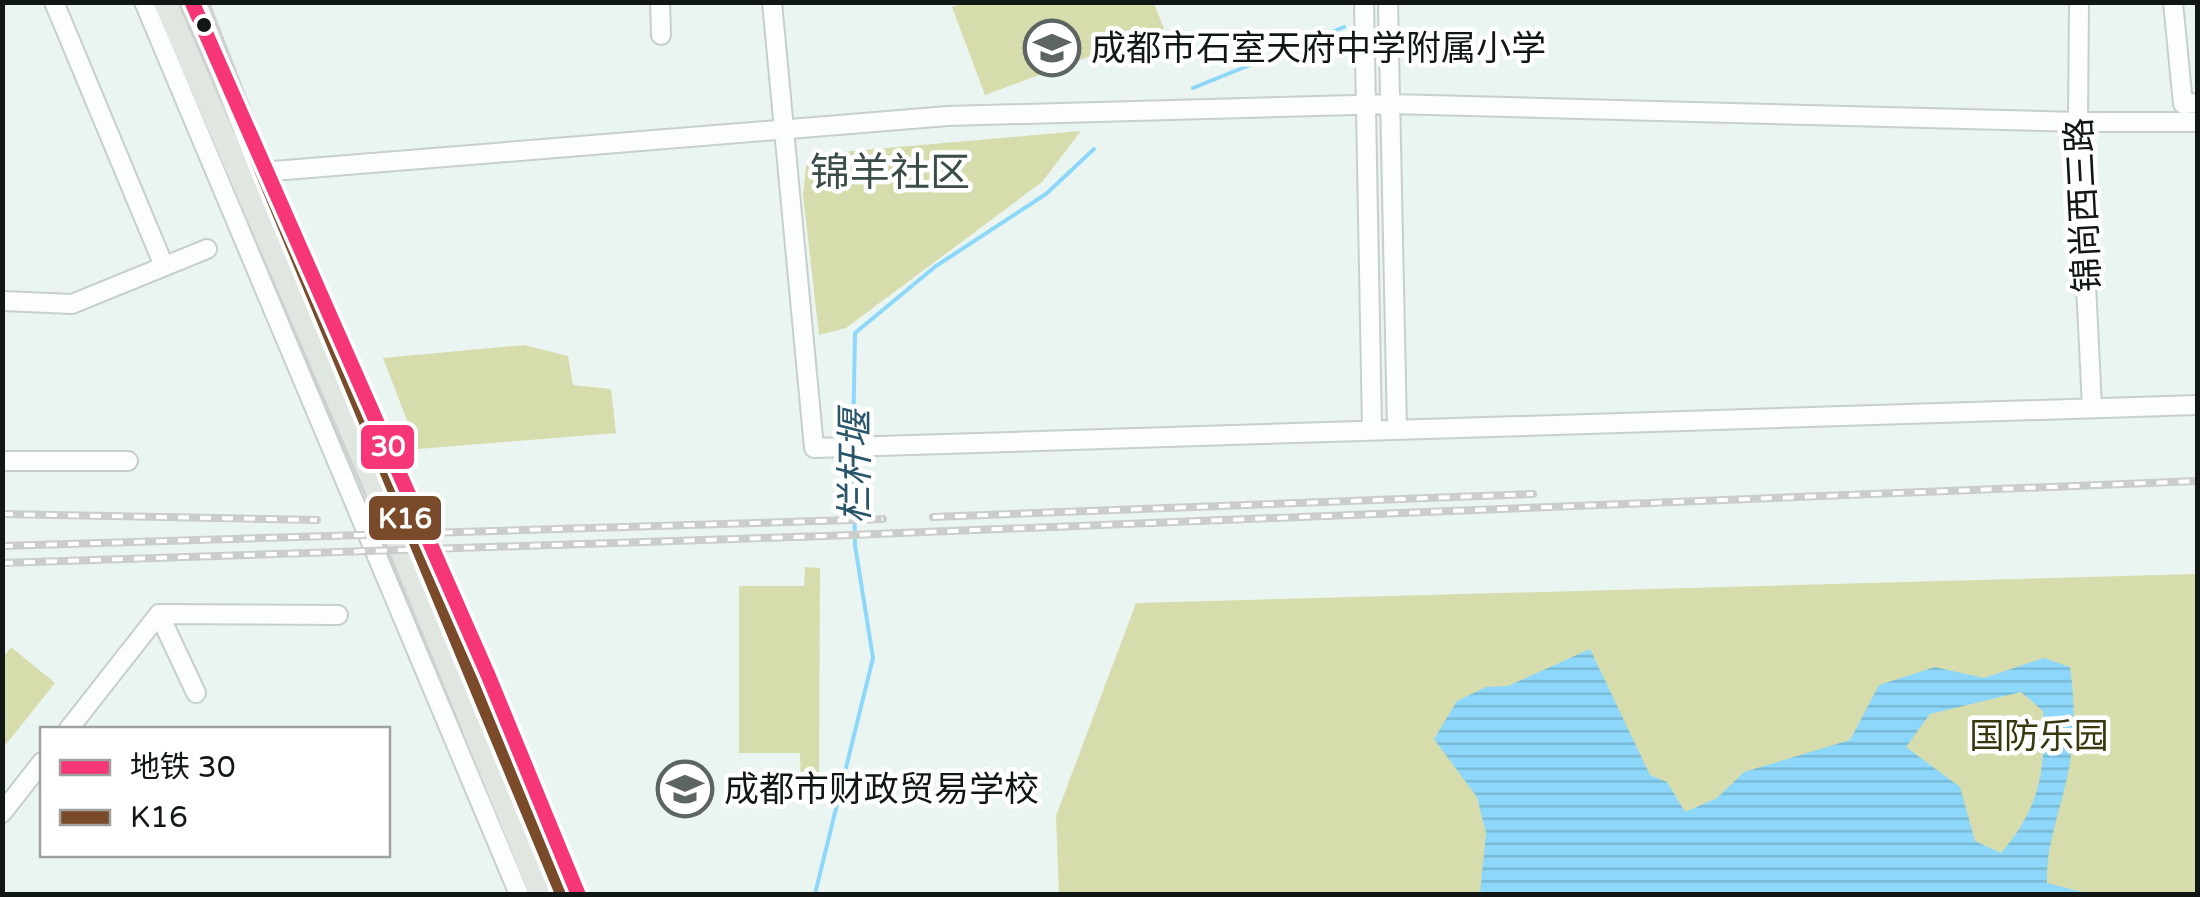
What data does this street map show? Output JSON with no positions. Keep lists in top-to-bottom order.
{
  "streets": {
    "street": ["锦尚西三路"]
  },
  "districts": ["锦羊社区"],
  "water": ["栏杆堰"],
  "parks": ["国防乐园"],
  "places": {
    "school or university": ["成都市石室天府中学附属小学", "成都市财政贸易学校"]
  },
  "lines": ["metro line 30", "transit line K16"],
  "legend": ["地铁 30", "K16"]
}
